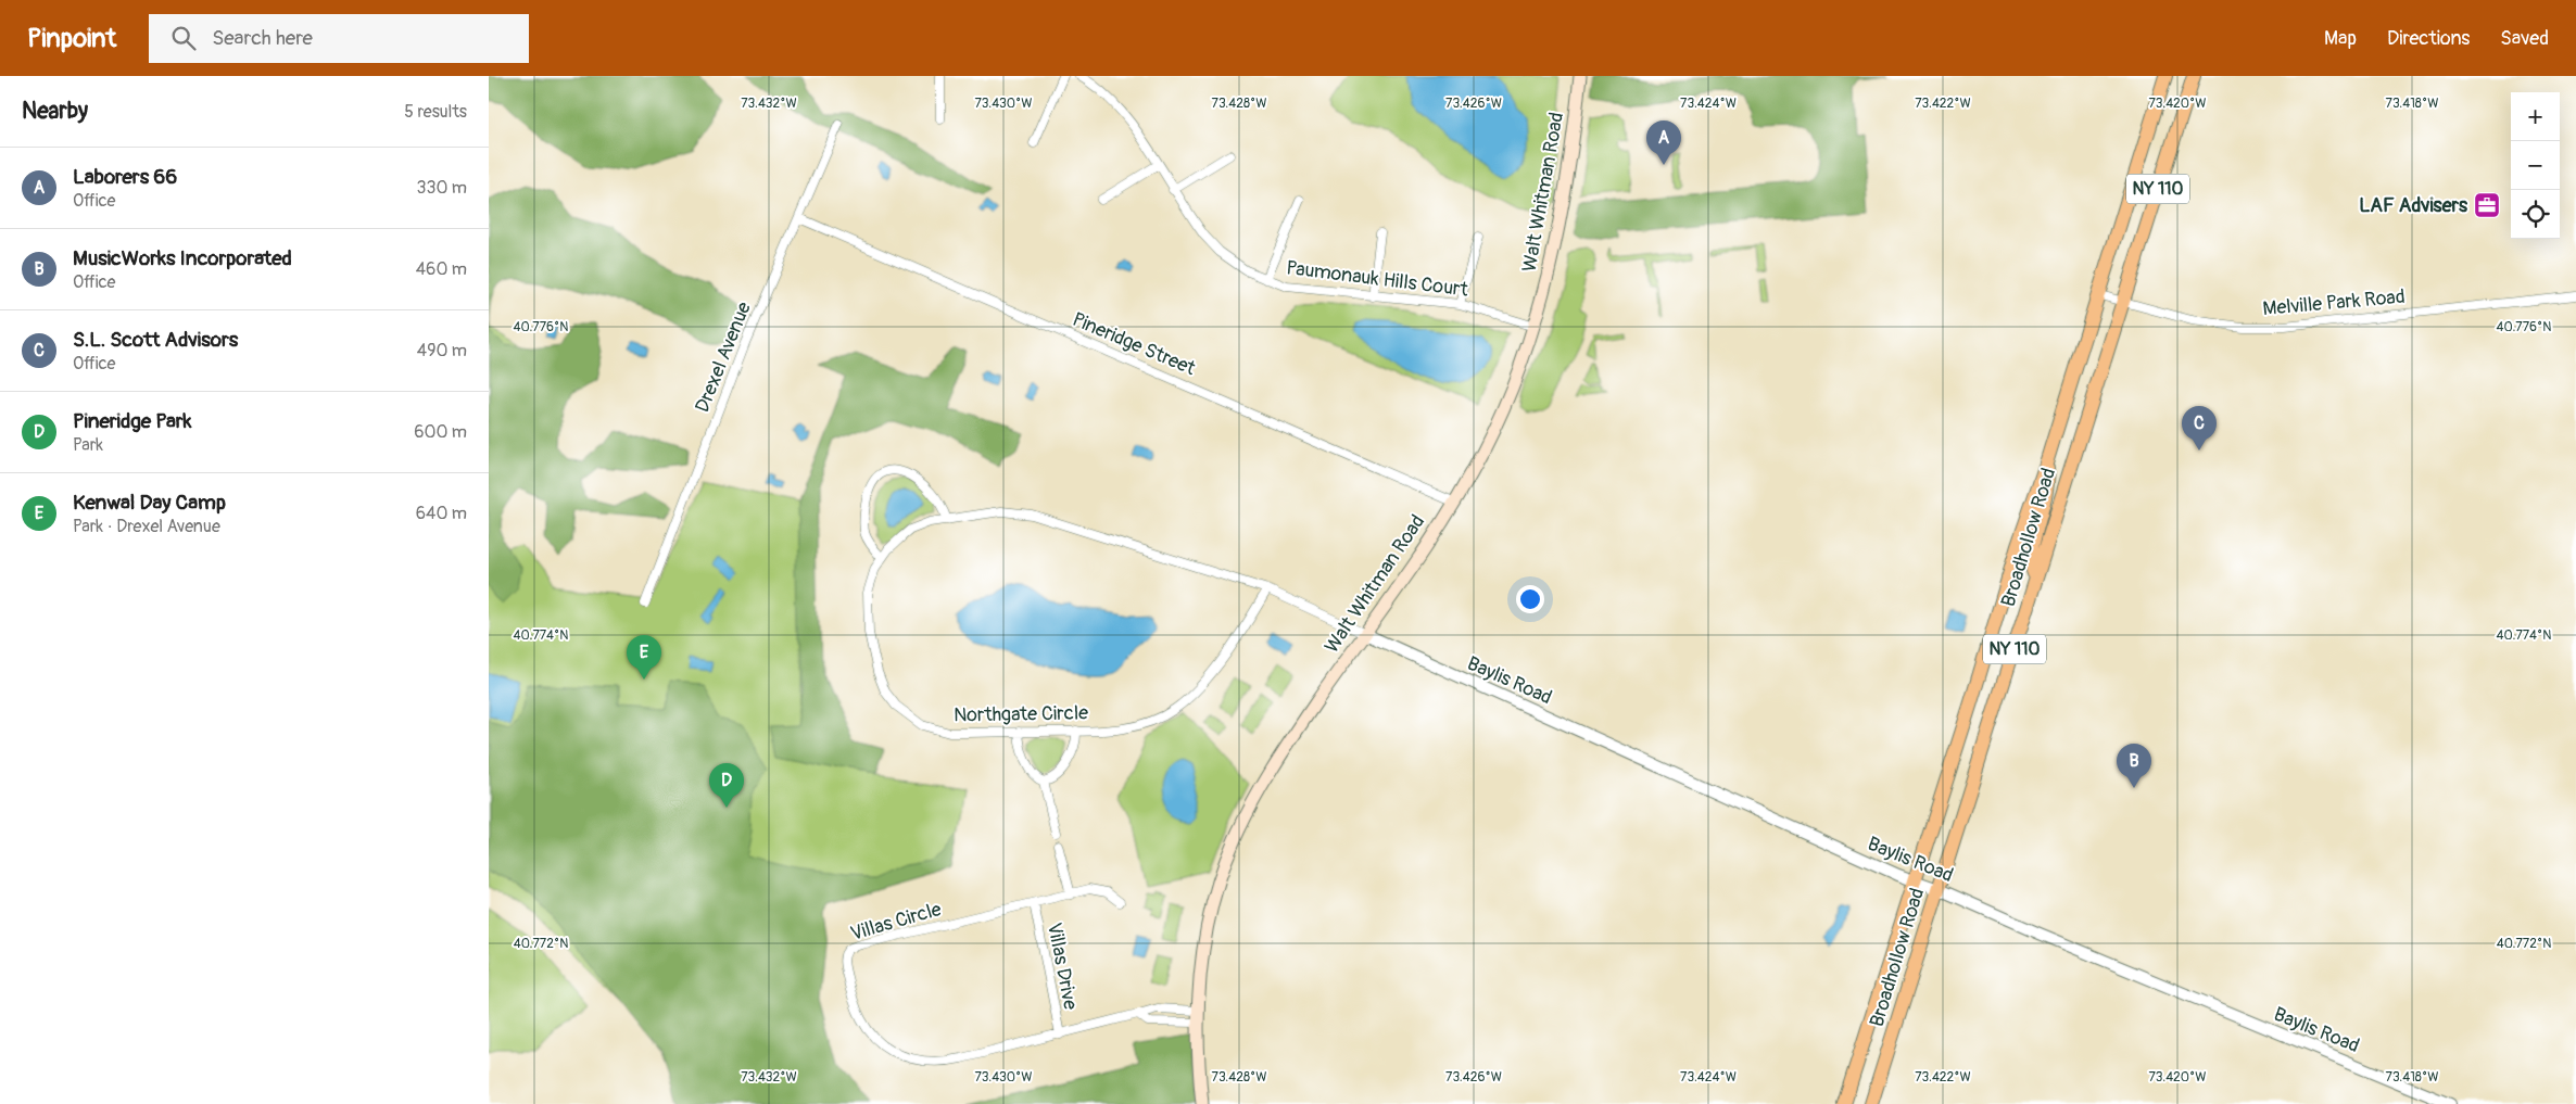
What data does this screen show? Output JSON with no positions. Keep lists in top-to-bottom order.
{
  "streets": {
    "main road": ["NY 110", "Walt Whitman Road", "Broadhollow Road"],
    "street": [
      "Paumonauk Hills Court",
      "Melville Park Road",
      "Pineridge Street",
      "Drexel Avenue",
      "Baylis Road",
      "Northgate Circle",
      "Villas Circle",
      "Villas Drive"
    ]
  },
  "crossings": [
    ["Walt Whitman Road", "Paumonauk Hills Court"],
    ["Walt Whitman Road", "Pineridge Street"],
    ["Walt Whitman Road", "Baylis Road"],
    ["Walt Whitman Road", "Northgate Circle"],
    ["Walt Whitman Road", "Villas Circle"],
    ["Melville Park Road", "Broadhollow Road"],
    ["Pineridge Street", "Drexel Avenue"],
    ["Broadhollow Road", "Baylis Road"],
    ["Baylis Road", "Northgate Circle"],
    ["Villas Circle", "Villas Drive"]
  ],
  "places": {
    "office": ["LAF Advisers"]
  },
  "page": {
    "header": "Pinpoint",
    "search": "Search here",
    "nav": ["Map", "Directions", "Saved"],
    "heading": ["Nearby", "5 results"],
    "map_buttons": ["+", "−"],
    "pins": [
      "A",
      "C",
      "E",
      "B",
      "D"
    ],
    "list": [
      {
        "mark": "A",
        "name": "Laborers 66",
        "note": "Office",
        "value": "330 m"
      },
      {
        "mark": "B",
        "name": "MusicWorks Incorporated",
        "note": "Office",
        "value": "460 m"
      },
      {
        "mark": "C",
        "name": "S.L. Scott Advisors",
        "note": "Office",
        "value": "490 m"
      },
      {
        "mark": "D",
        "name": "Pineridge Park",
        "note": "Park",
        "value": "600 m"
      },
      {
        "mark": "E",
        "name": "Kenwal Day Camp",
        "note": "Park · Drexel Avenue",
        "value": "640 m"
      }
    ]
  },
  "coordinates": [
    "73.432°W",
    "73.430°W",
    "73.428°W",
    "73.426°W",
    "73.424°W",
    "73.422°W",
    "73.420°W",
    "73.418°W",
    "40.776°N",
    "40.774°N",
    "40.772°N"
  ]
}
